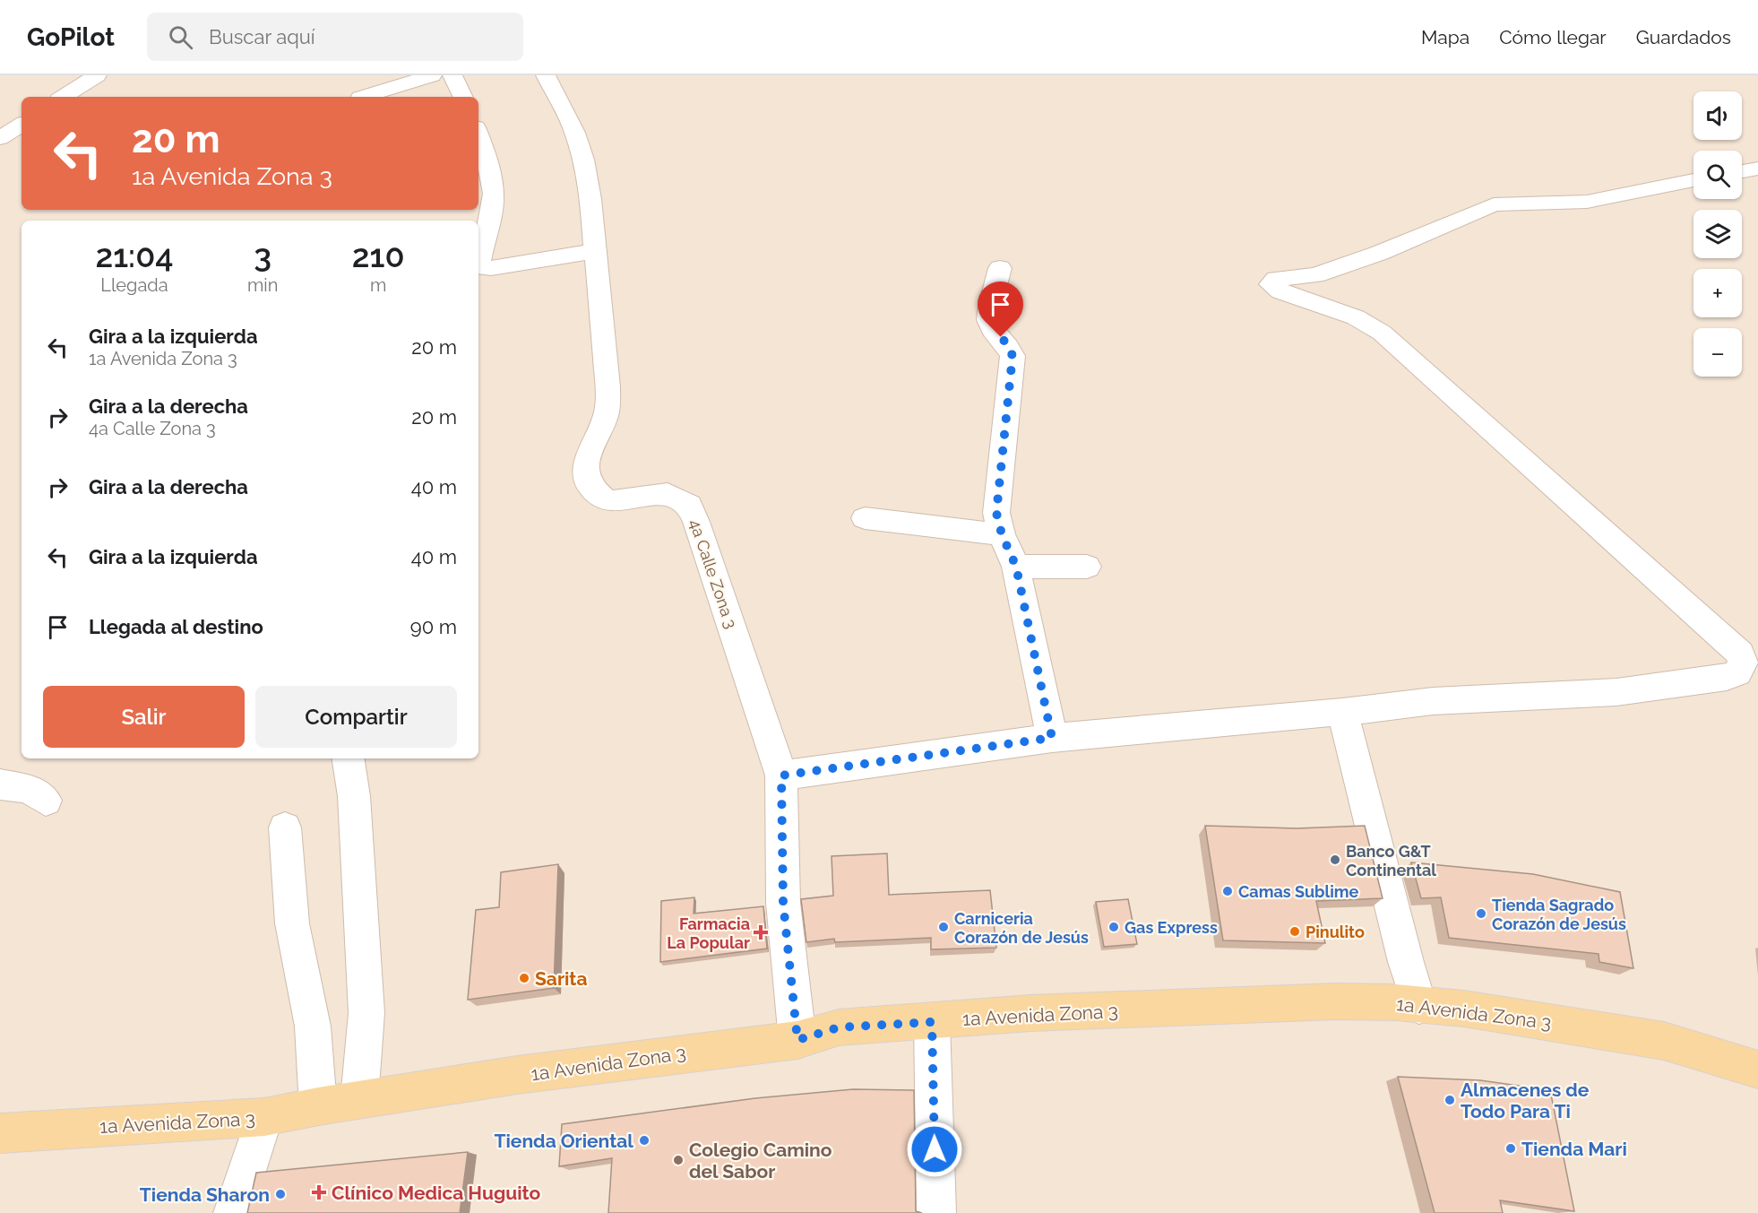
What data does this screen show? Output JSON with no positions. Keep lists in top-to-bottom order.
{
  "streets": {
    "main road": ["1a Avenida Zona 3"],
    "street": ["4a Calle Zona 3"]
  },
  "crossings": [
    ["4a Calle Zona 3", "1a Avenida Zona 3"]
  ],
  "places": {
    "other": [
      "Banco G&T Continental",
      "Camas Sublime",
      "Tienda Sagrado Corazón de Jesús",
      "Carniceria Corazón de Jesús",
      "Gas Express",
      "Pinulito",
      "Sarita",
      "Almacenes de Todo Para Ti",
      "Tienda Oriental",
      "Tienda Mari",
      "Colegio Camino del Sabor",
      "Tienda Sharon"
    ],
    "health": ["Farmacia La Popular", "Clínico Medica Huguito"]
  },
  "page": {
    "header": "GoPilot",
    "search": "Buscar aquí",
    "nav": ["Mapa", "Cómo llegar", "Guardados"],
    "map_buttons": ["+", "−"],
    "turn": ["20 m", "1a Avenida Zona 3"],
    "eta": [
      "21:04",
      "Llegada",
      "3",
      "min",
      "210",
      "m"
    ],
    "list": [
      {
        "name": "Gira a la izquierda",
        "note": "1a Avenida Zona 3",
        "value": "20 m"
      },
      {
        "name": "Gira a la derecha",
        "note": "4a Calle Zona 3",
        "value": "20 m"
      },
      {
        "name": "Gira a la derecha",
        "value": "40 m"
      },
      {
        "name": "Gira a la izquierda",
        "value": "40 m"
      },
      {
        "name": "Llegada al destino",
        "value": "90 m"
      }
    ],
    "buttons": ["Salir", "Compartir"]
  }
}
